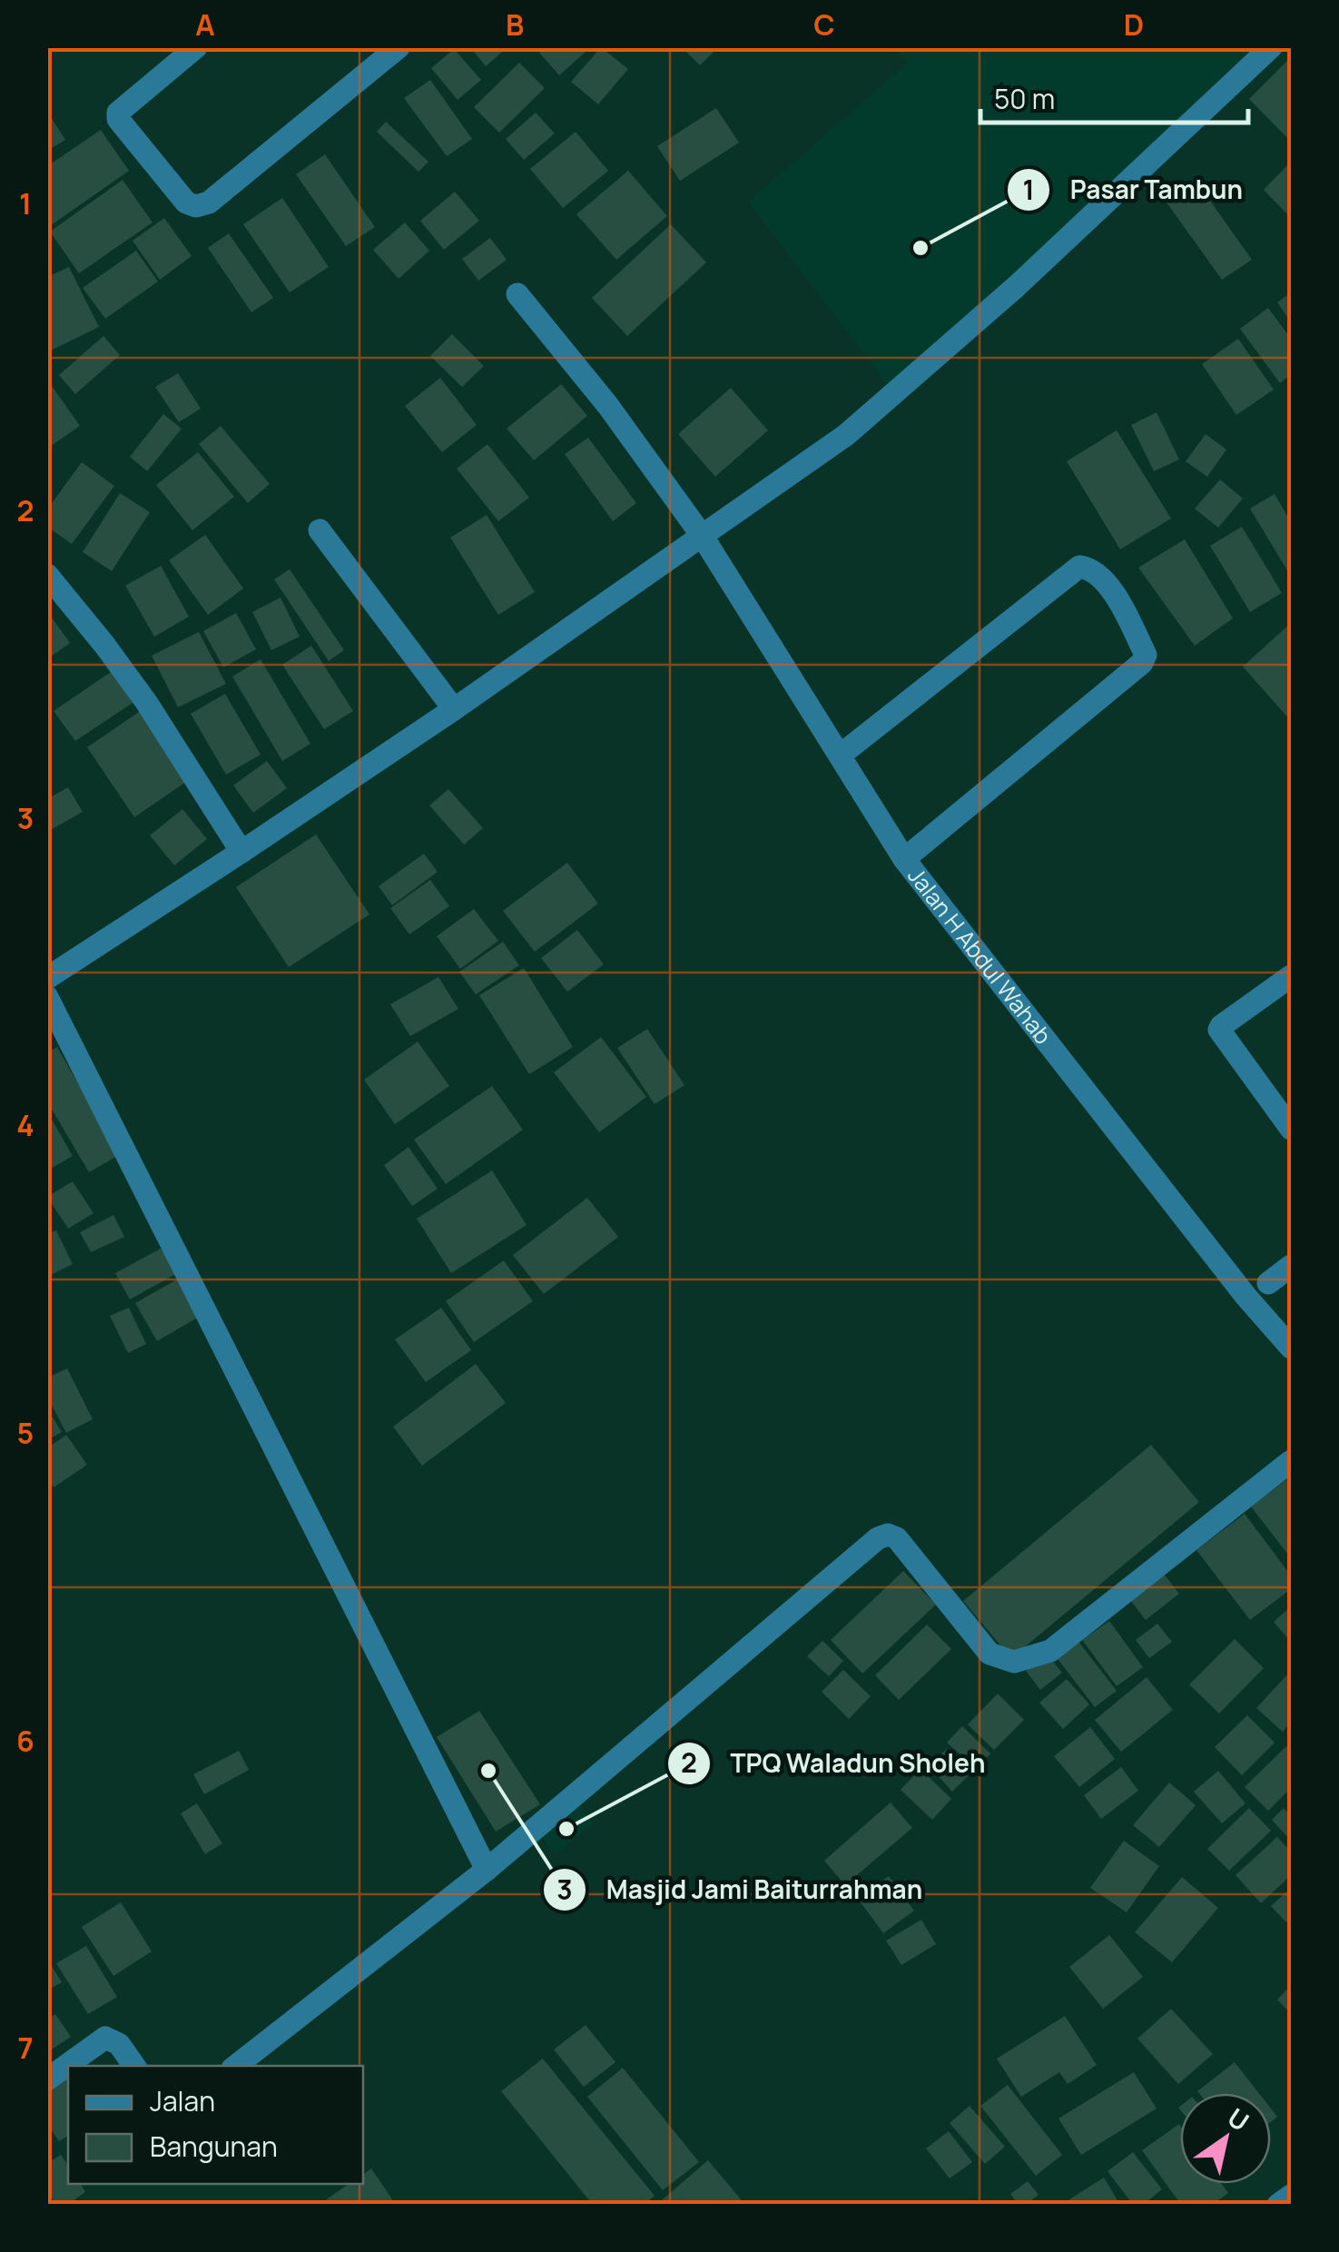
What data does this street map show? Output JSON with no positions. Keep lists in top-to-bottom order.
{
  "streets": {
    "street": ["Jalan H Abdul Wahab"]
  },
  "places": ["Pasar Tambun", "Masjid Jami Baiturrahman", "TPQ Waladun Sholeh"],
  "legend": ["Jalan", "Bangunan"],
  "scale_bar": "50 m",
  "north": "top right",
  "grid": {
    "columns": [
      "A",
      "B",
      "C",
      "D"
    ],
    "rows": [
      "1",
      "2",
      "3",
      "4",
      "5",
      "6",
      "7"
    ]
  }
}
